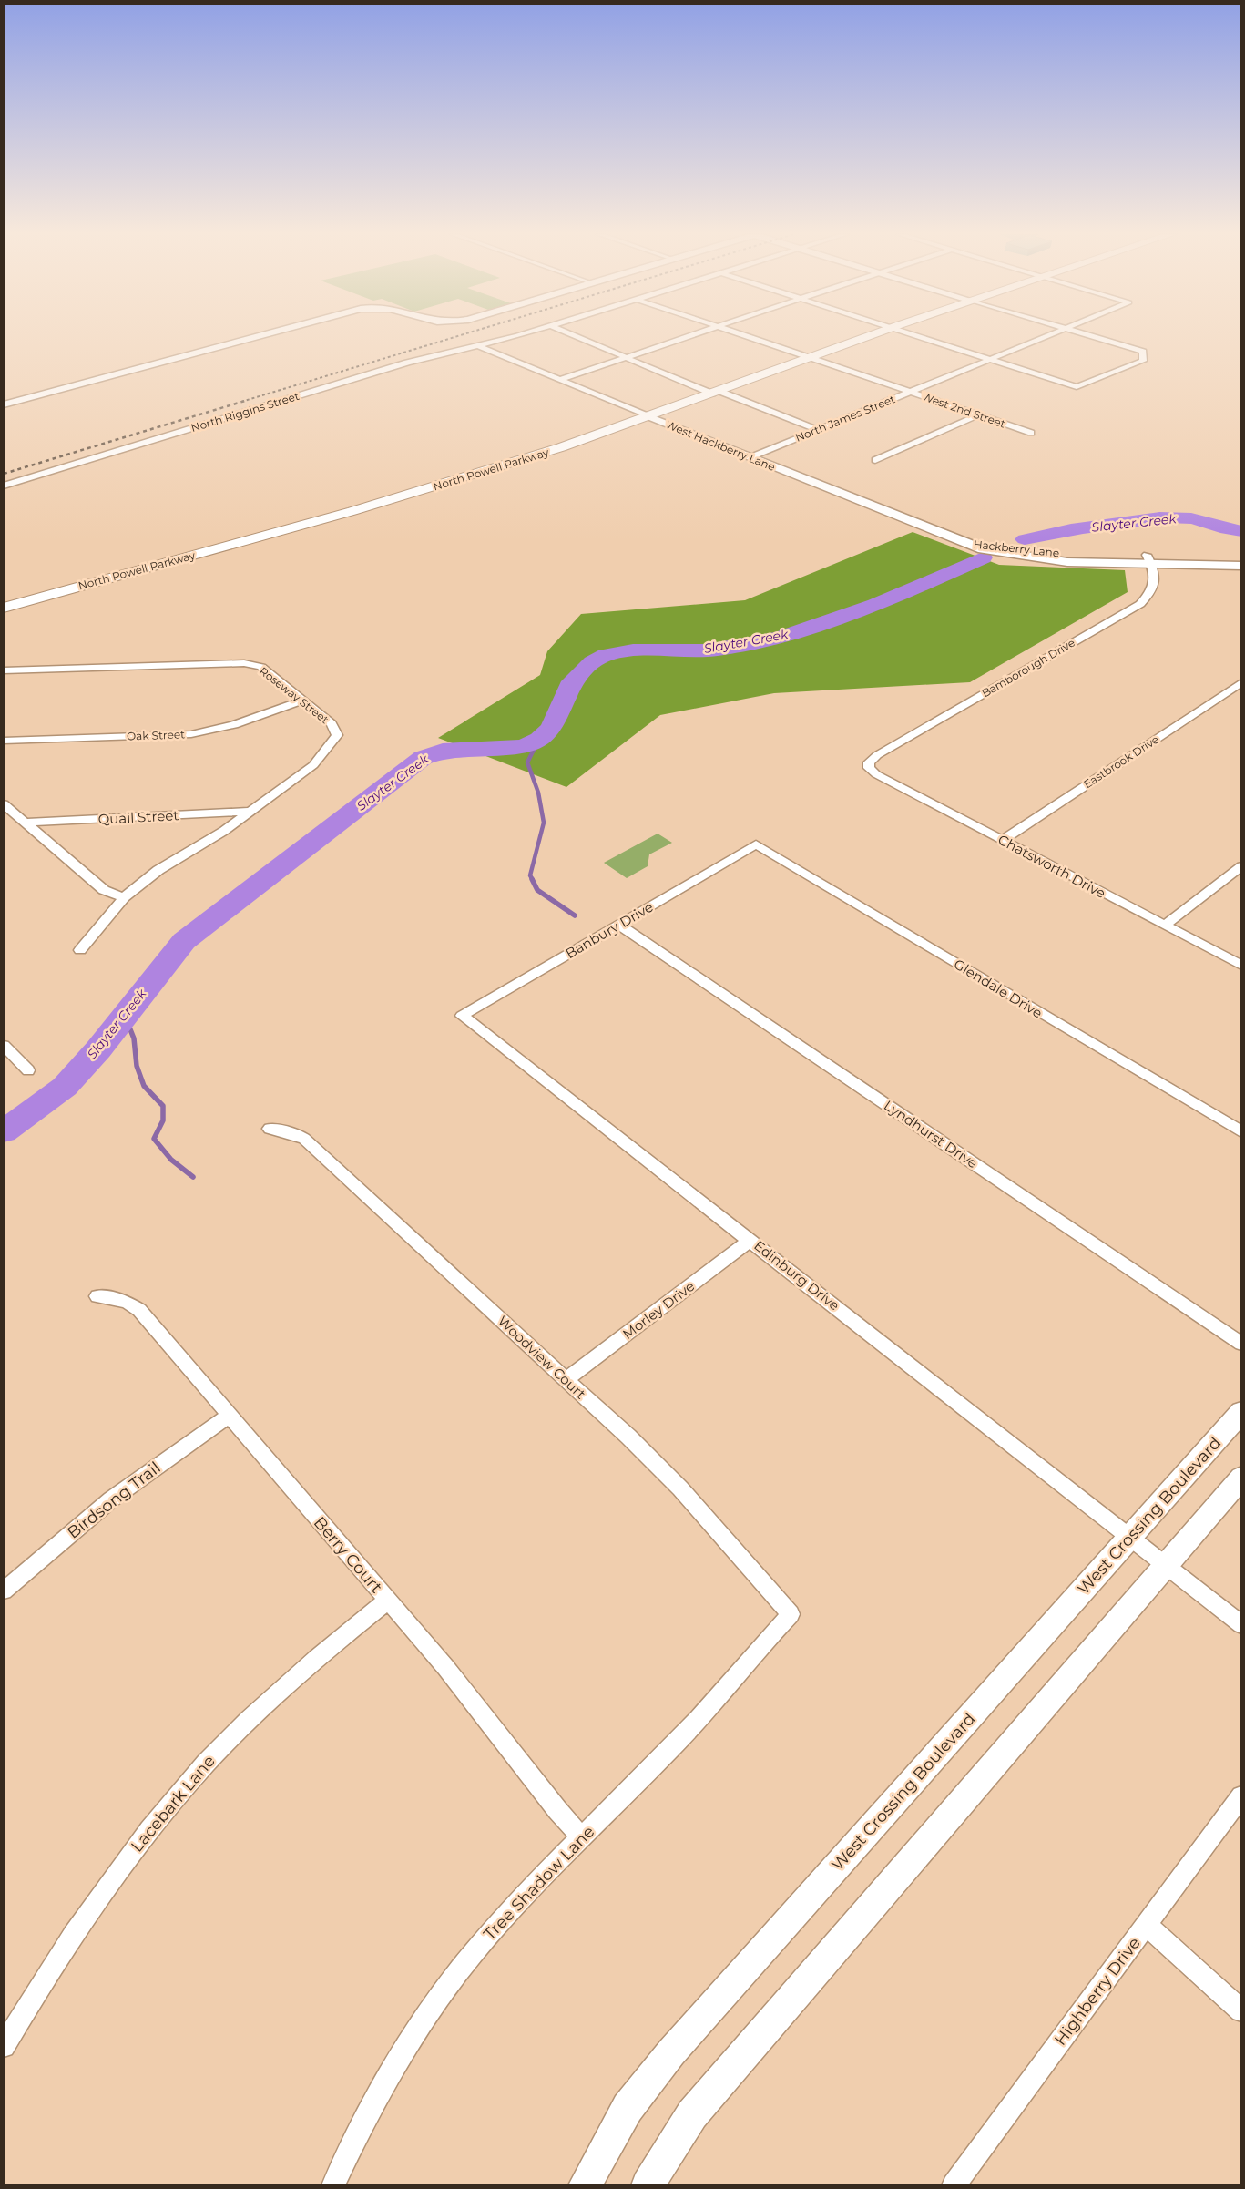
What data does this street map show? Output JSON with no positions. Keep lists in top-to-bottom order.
{
  "streets": {
    "main road": ["North Powell Parkway"],
    "street": [
      "West 2nd Street",
      "North Riggins Street",
      "North James Street",
      "West Hackberry Lane",
      "Hackberry Lane",
      "Bamborough Drive",
      "Roseway Street",
      "Oak Street",
      "Eastbrook Drive",
      "Quail Street",
      "Chatsworth Drive",
      "Banbury Drive",
      "Glendale Drive",
      "Lyndhurst Drive",
      "Edinburg Drive",
      "Morley Drive",
      "Woodview Court",
      "Birdsong Trail",
      "West Crossing Boulevard",
      "Berry Court",
      "Lacebark Lane",
      "Tree Shadow Lane",
      "Highberry Drive"
    ]
  },
  "crossings": [
    ["West 2nd Street", "North James Street"],
    ["West 2nd Street", "North Powell Parkway"],
    ["North Riggins Street", "West Hackberry Lane"],
    ["North James Street", "West Hackberry Lane"],
    ["West Hackberry Lane", "North Powell Parkway"],
    ["West Hackberry Lane", "Hackberry Lane"],
    ["Hackberry Lane", "Bamborough Drive"],
    ["Bamborough Drive", "Chatsworth Drive"],
    ["Roseway Street", "Oak Street"],
    ["Roseway Street", "Quail Street"],
    ["Eastbrook Drive", "Chatsworth Drive"],
    ["Banbury Drive", "Glendale Drive"],
    ["Banbury Drive", "Lyndhurst Drive"],
    ["Banbury Drive", "Edinburg Drive"],
    ["Edinburg Drive", "Morley Drive"],
    ["Edinburg Drive", "West Crossing Boulevard"],
    ["Morley Drive", "Woodview Court"],
    ["Woodview Court", "Tree Shadow Lane"],
    ["Birdsong Trail", "Berry Court"],
    ["Berry Court", "Lacebark Lane"],
    ["Berry Court", "Tree Shadow Lane"]
  ],
  "water": ["Slayter Creek"]
}
